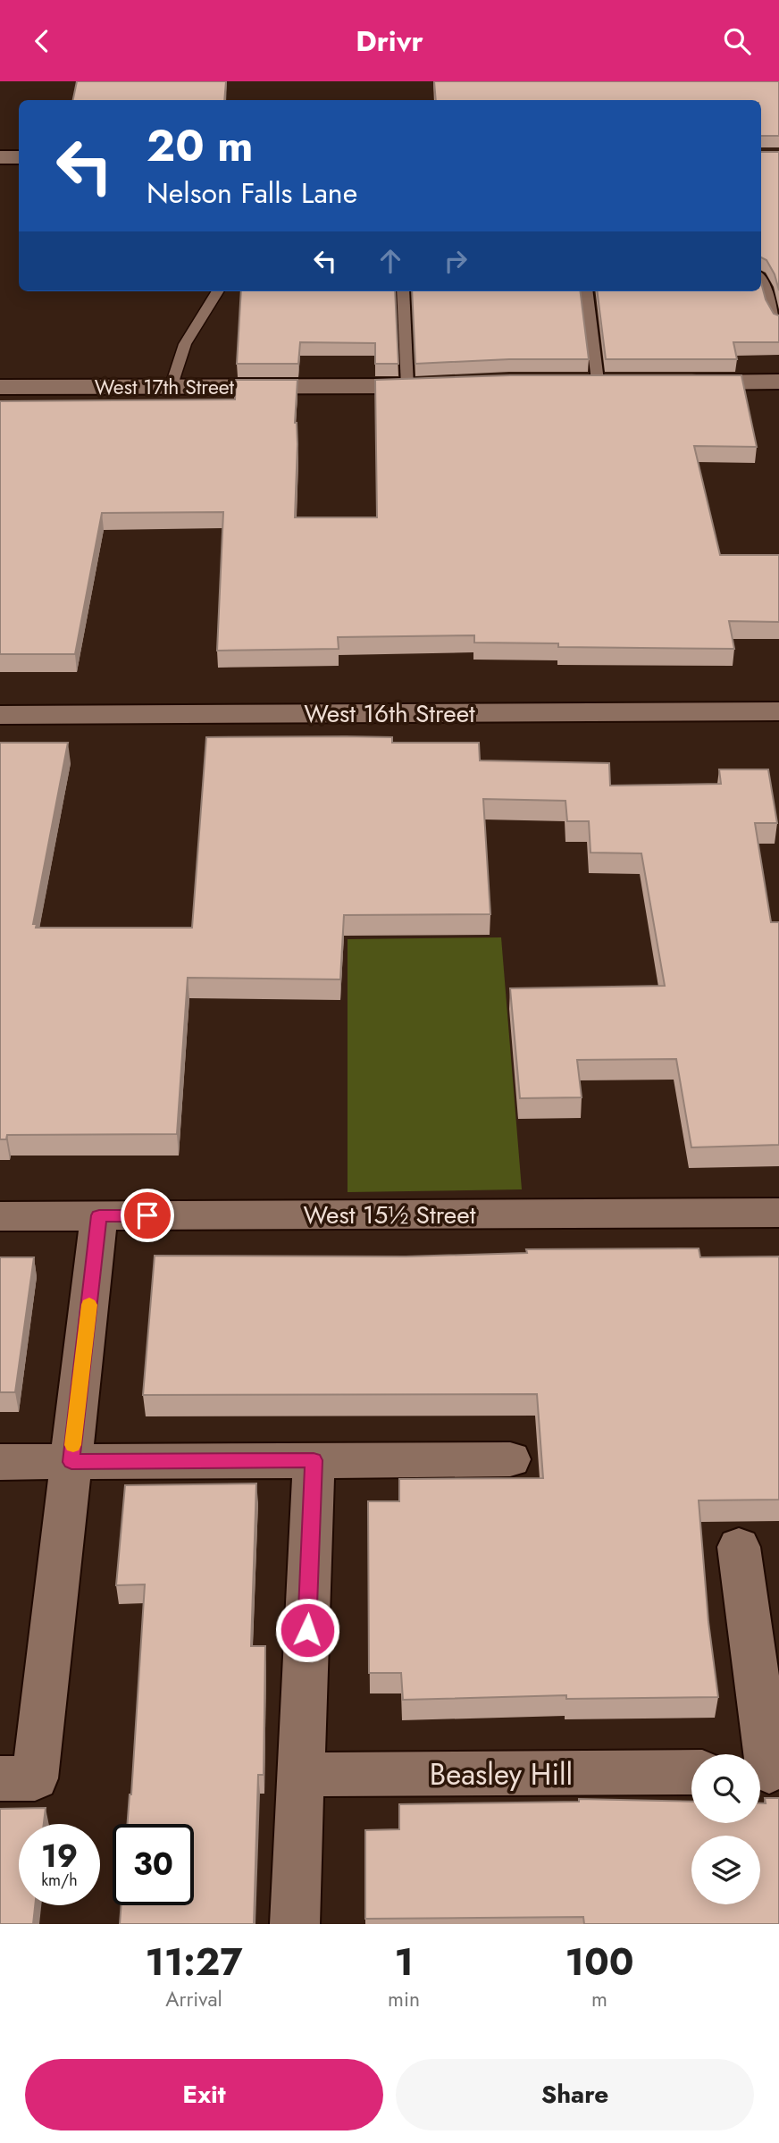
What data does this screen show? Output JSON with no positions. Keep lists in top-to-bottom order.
{
  "streets": {
    "street": [
      "West 17th Street",
      "West 16th Street",
      "West 15½ Street",
      "Beasley Hill"
    ]
  },
  "page": {
    "header": "Drivr",
    "turn": ["20 m", "Nelson Falls Lane"],
    "speed": "19 km/h",
    "limit": "30",
    "eta": [
      "11:27",
      "Arrival",
      "1",
      "min",
      "100",
      "m"
    ],
    "buttons": ["Exit", "Share"]
  }
}
